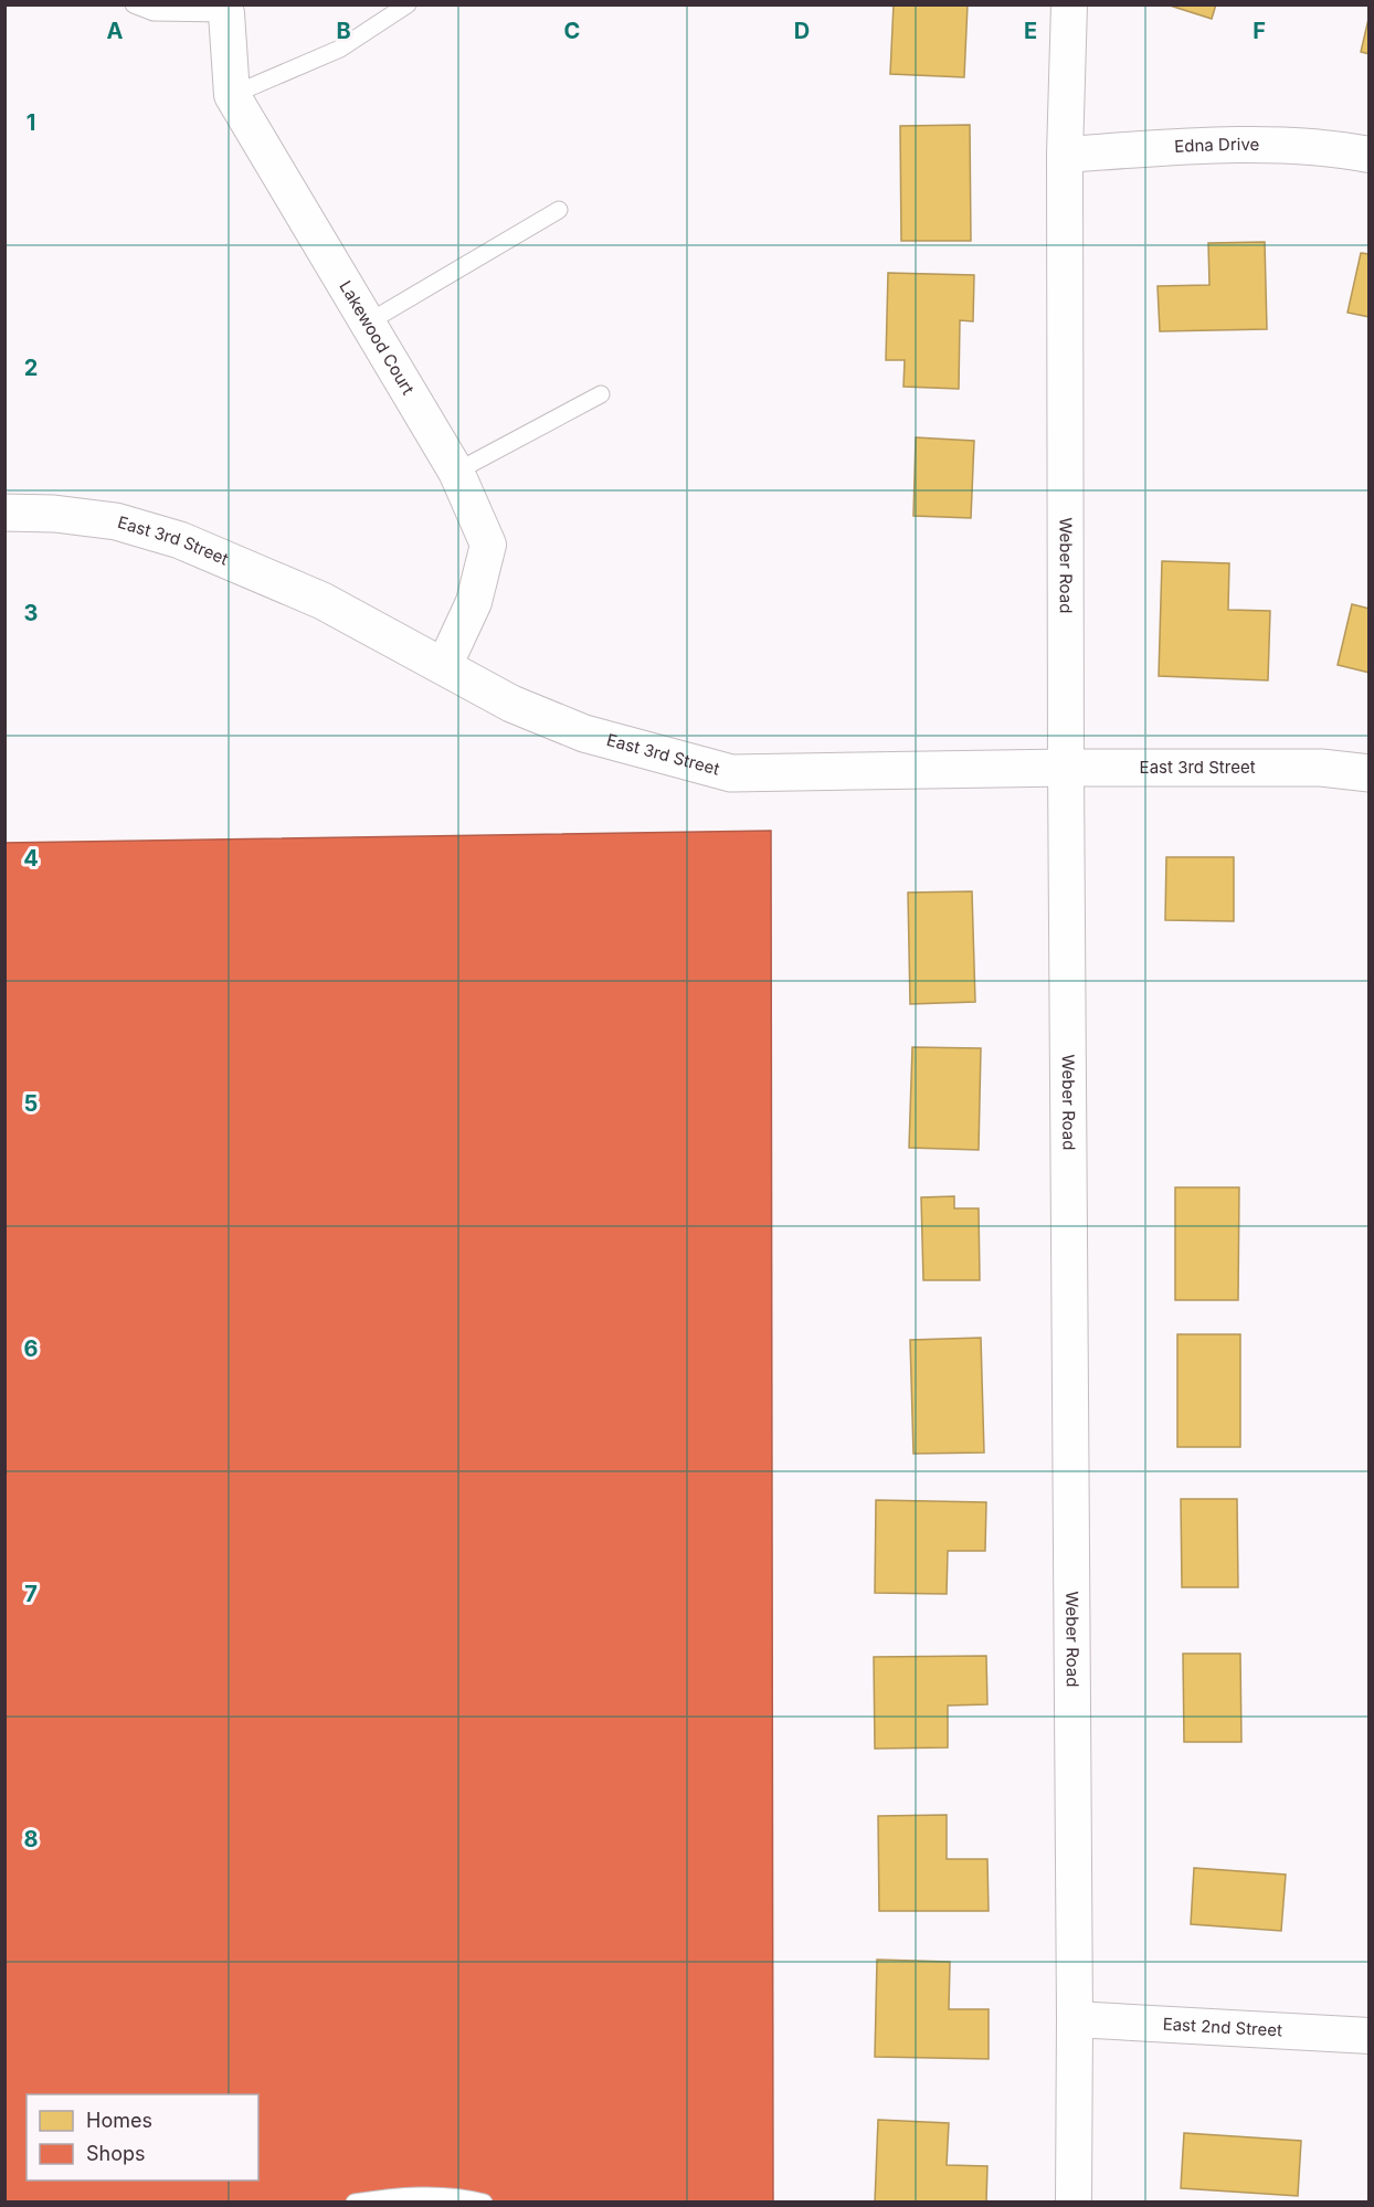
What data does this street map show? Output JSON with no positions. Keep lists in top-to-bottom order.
{
  "streets": {
    "street": [
      "Edna Drive",
      "Lakewood Court",
      "East 3rd Street",
      "Weber Road",
      "East 2nd Street"
    ]
  },
  "crossings": [
    ["Edna Drive", "Weber Road"],
    ["Lakewood Court", "East 3rd Street"],
    ["East 3rd Street", "Weber Road"],
    ["Weber Road", "East 2nd Street"]
  ],
  "legend": ["Homes", "Shops"],
  "grid": {
    "columns": [
      "A",
      "B",
      "C",
      "D",
      "E",
      "F"
    ],
    "rows": [
      "1",
      "2",
      "3",
      "4",
      "5",
      "6",
      "7",
      "8"
    ]
  }
}
